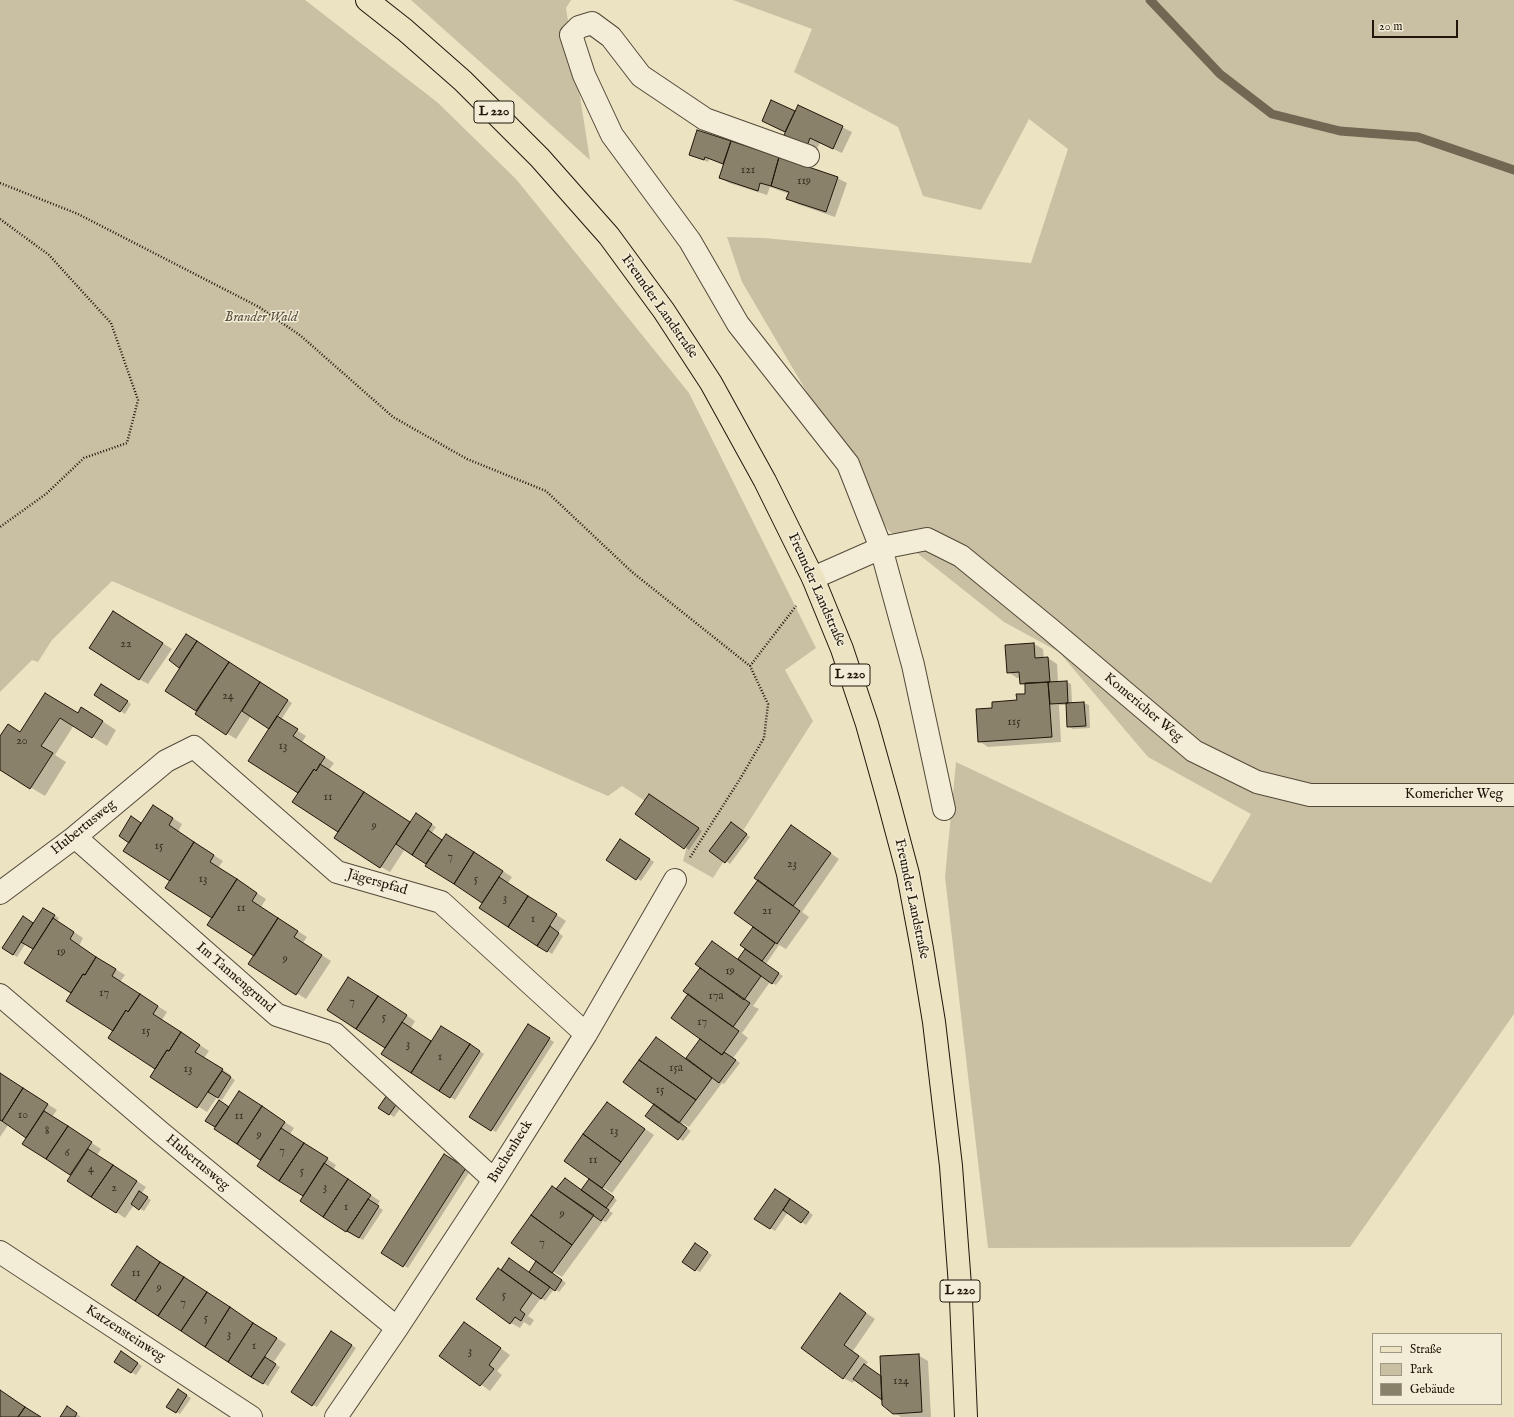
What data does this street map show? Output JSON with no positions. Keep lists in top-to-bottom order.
{
  "streets": {
    "main road": ["L 220", "Freunder Landstraße"],
    "street": [
      "Komericher Weg",
      "Hubertusweg",
      "Jägerspfad",
      "Im Tannengrund",
      "Buchenheck",
      "Katzensteinweg"
    ]
  },
  "crossings": [
    ["Freunder Landstraße", "Komericher Weg"],
    ["Hubertusweg", "Jägerspfad"],
    ["Hubertusweg", "Im Tannengrund"],
    ["Hubertusweg", "Buchenheck"],
    ["Jägerspfad", "Buchenheck"],
    ["Im Tannengrund", "Buchenheck"]
  ],
  "parks": ["Brander Wald"],
  "house_numbers": [
    "121",
    "119",
    "22",
    "24",
    "115",
    "20",
    "13",
    "11",
    "9",
    "15",
    "7",
    "23",
    "13",
    "5",
    "3",
    "11",
    "21",
    "1",
    "19",
    "9",
    "19",
    "17",
    "17a",
    "7",
    "5",
    "17",
    "15",
    "3",
    "1",
    "15a",
    "13",
    "15",
    "10",
    "11",
    "8",
    "13",
    "9",
    "7",
    "6",
    "11",
    "4",
    "5",
    "3",
    "2",
    "1",
    "9",
    "7",
    "11",
    "9",
    "5",
    "7",
    "5",
    "3",
    "1",
    "3",
    "124"
  ],
  "legend": ["Straße", "Park", "Gebäude"],
  "scale_bar": "20 m"
}
